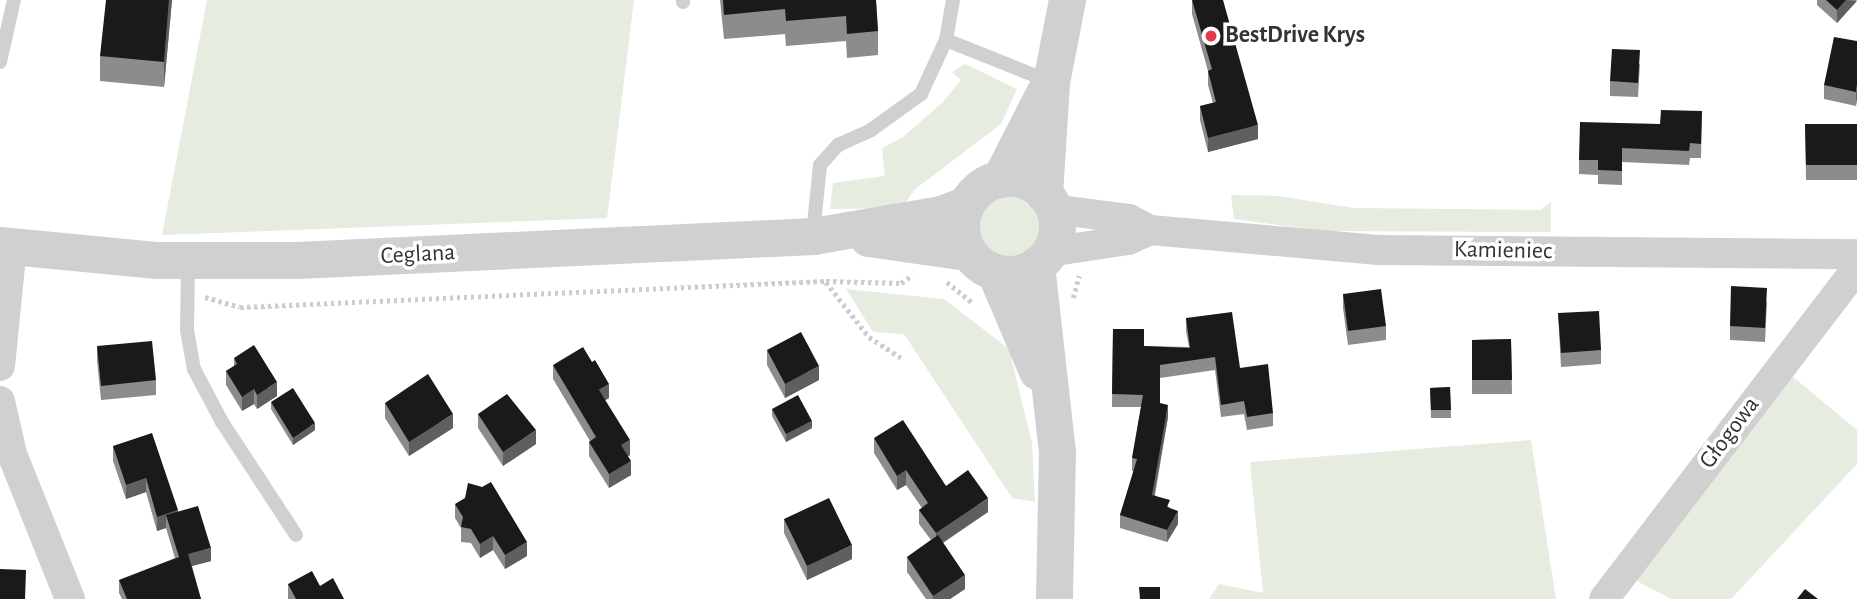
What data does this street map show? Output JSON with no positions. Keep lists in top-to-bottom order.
{
  "streets": {
    "street": ["Kamieniec", "Ceglana", "Głogowa"]
  },
  "crossings": [
    ["Kamieniec", "Ceglana"]
  ],
  "places": ["BestDrive Krys"]
}
